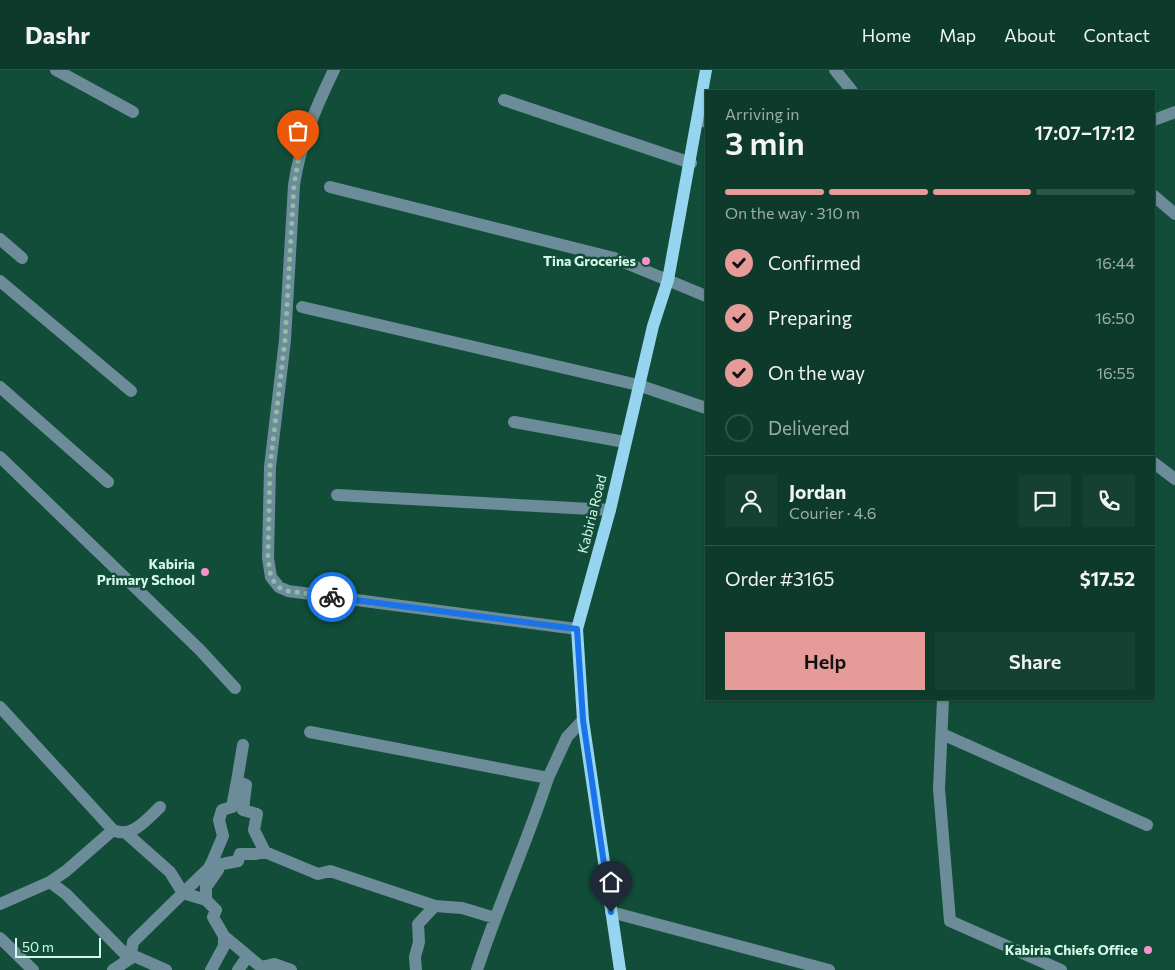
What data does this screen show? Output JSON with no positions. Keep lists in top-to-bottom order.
{
  "streets": {
    "main road": ["Kabiria Road"]
  },
  "places": ["Tina Groceries", "Kabiria Primary School", "Kabiria Chiefs Office"],
  "scale_bar": "50 m",
  "page": {
    "header": "Dashr",
    "nav": [
      "Home",
      "Map",
      "About",
      "Contact"
    ],
    "heading": ["3 min", "Arriving in", "17:07–17:12"],
    "panel": [
      "Jordan",
      "Courier · 4.6",
      "Order #3165",
      "$17.52"
    ],
    "bar": "On the way · 310 m",
    "list": [
      ["Confirmed", "16:44"],
      ["Preparing", "16:50"],
      ["On the way", "16:55"],
      "Delivered"
    ],
    "buttons": ["Help", "Share"],
    "scale": "50 m"
  }
}
